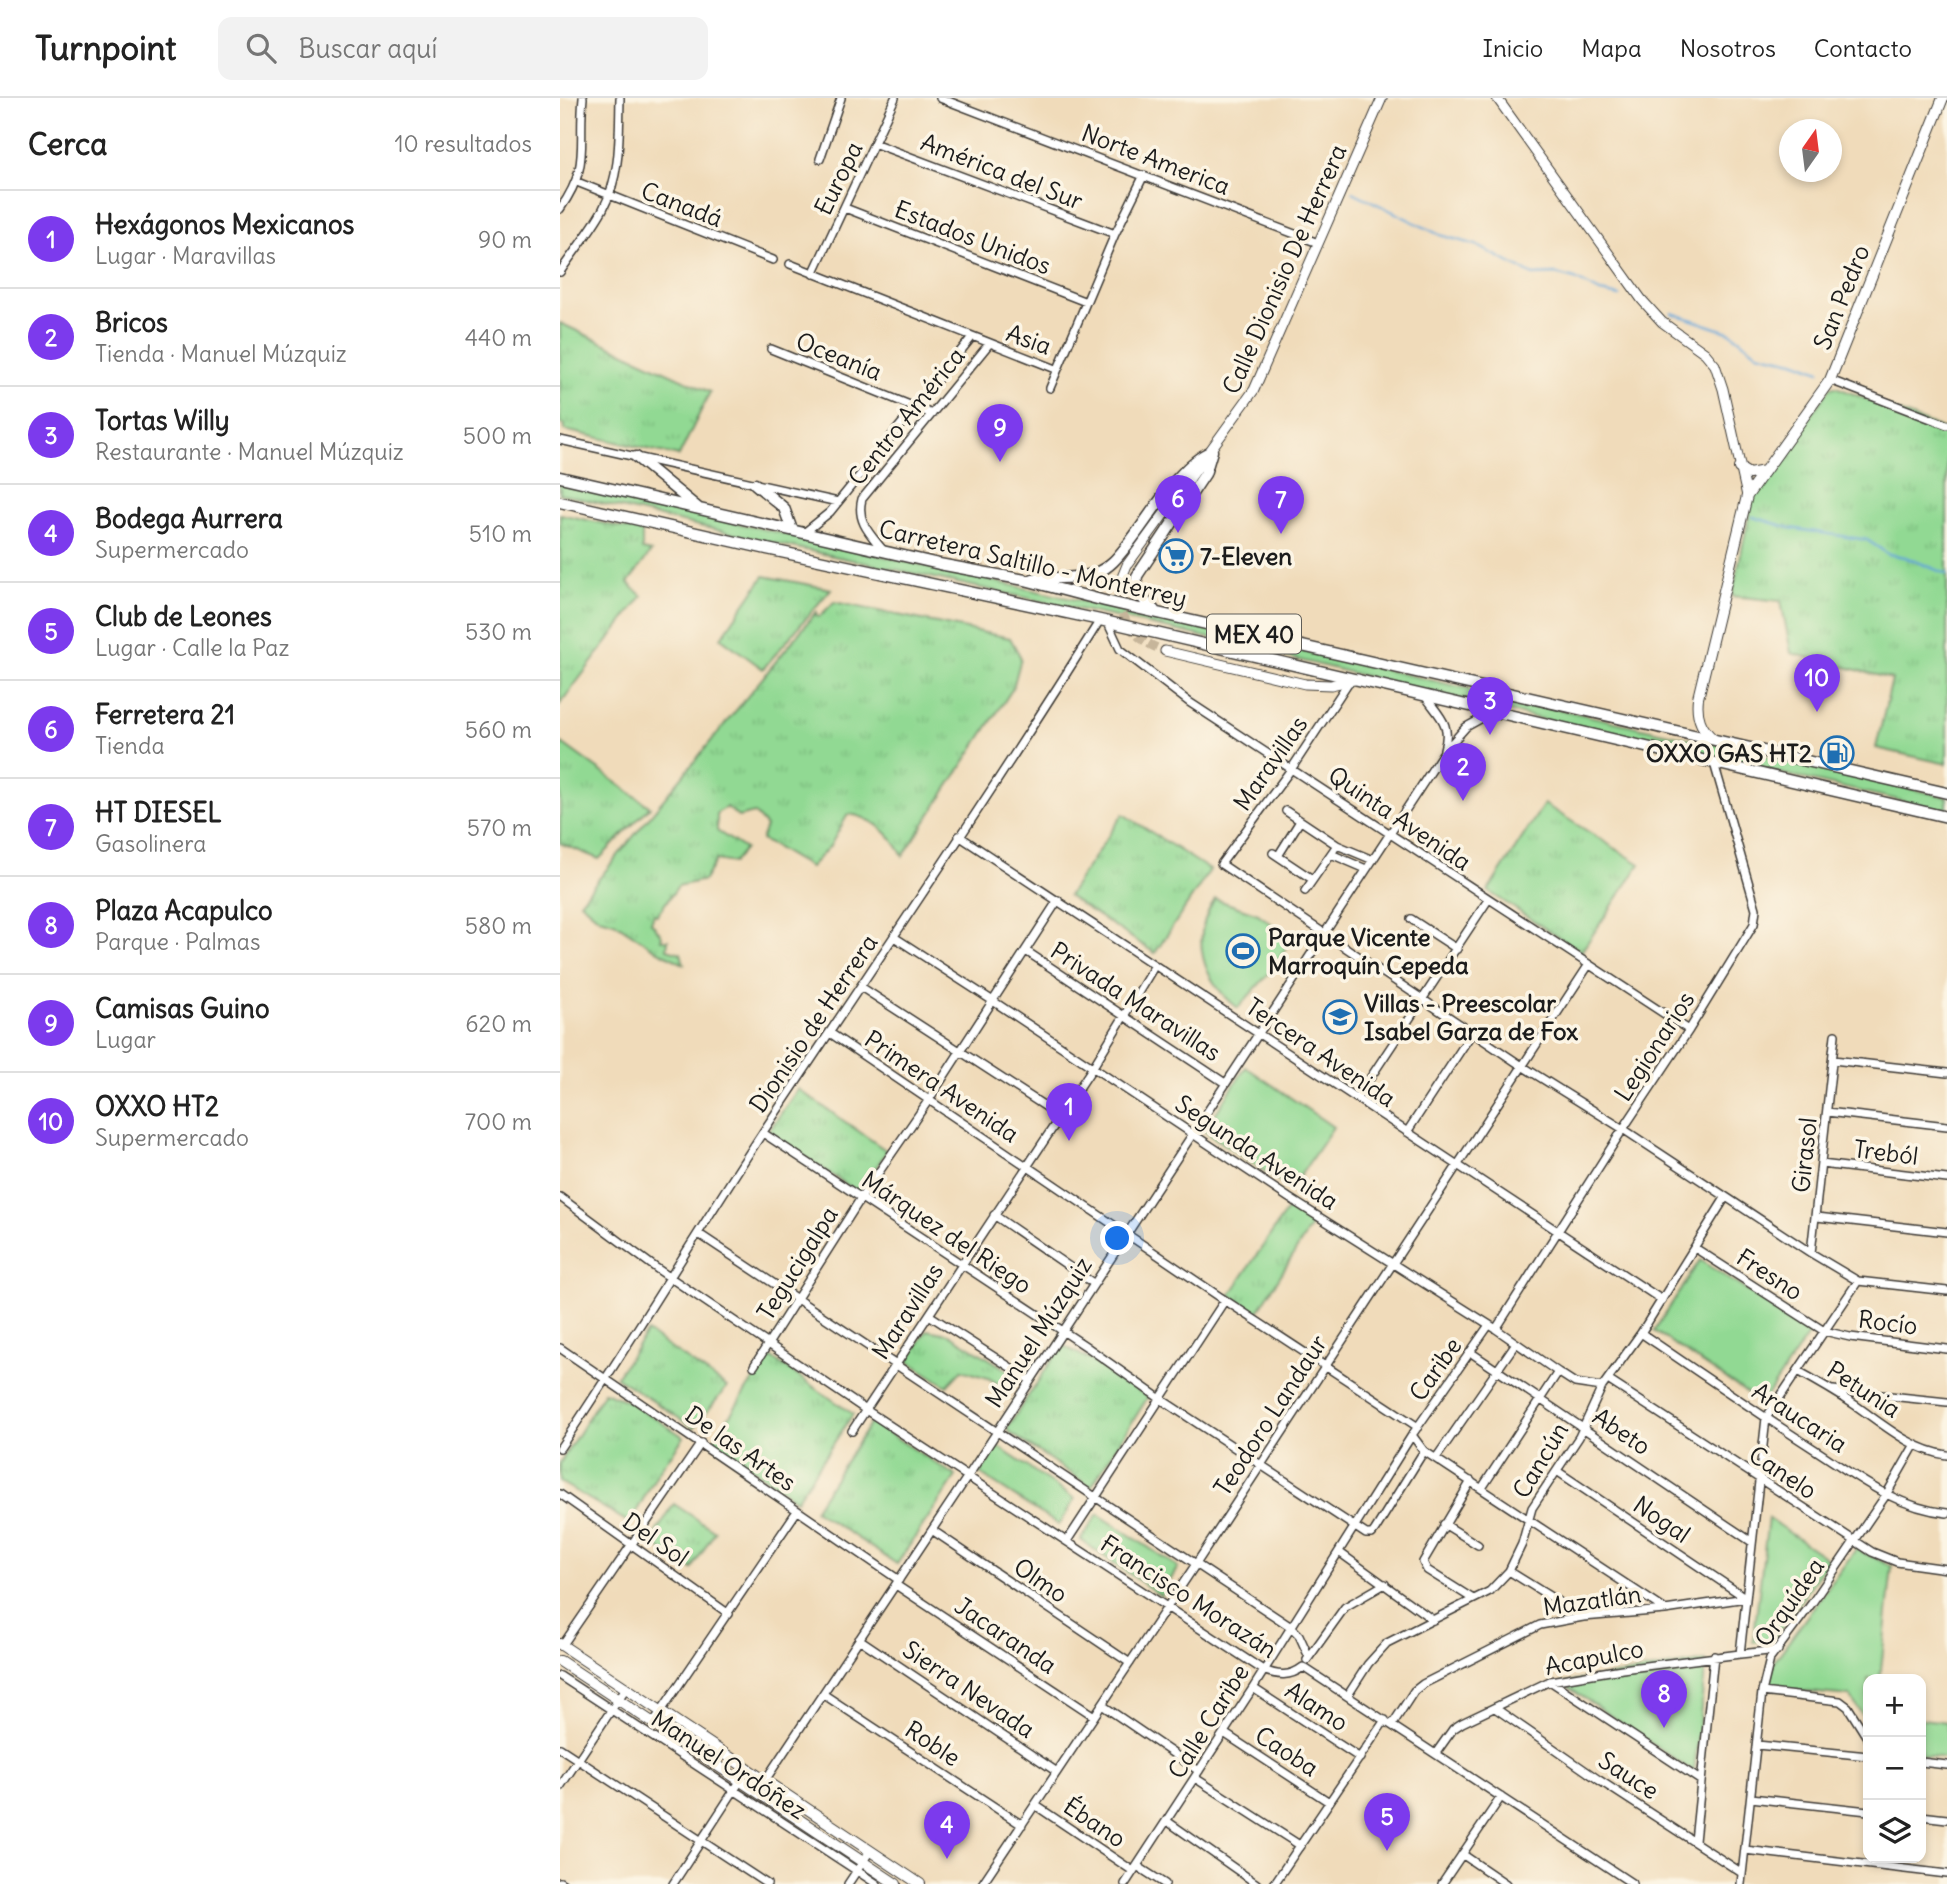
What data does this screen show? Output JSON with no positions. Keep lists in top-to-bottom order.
{
  "streets": {
    "main road": ["San Pedro", "Carretera Saltillo - Monterrey", "MEX 40"],
    "street": [
      "Norte America",
      "América del Sur",
      "Europa",
      "Canadá",
      "Estados Unidos",
      "Calle Dionisio De Herrera",
      "Asia",
      "Oceanía",
      "Centro América",
      "Maravillas",
      "Quinta Avenida",
      "Privada Maravillas",
      "Dionisio de Herrera",
      "Legionarios",
      "Tercera Avenida",
      "Primera Avenida",
      "Segunda Avenida",
      "Treból",
      "Girasol",
      "Márquez del Riego",
      "Tegucigalpa",
      "Fresno",
      "Rocío",
      "Manuel Múzquiz",
      "Caribe",
      "Petunia",
      "Teodoro Landaur",
      "Araucaria",
      "Abeto",
      "De las Artes",
      "Cancún",
      "Canelo",
      "Nogal",
      "Del Sol",
      "Olmo",
      "Francisco Morazán",
      "Mazatlán",
      "Orquídea",
      "Jacaranda",
      "Acapulco",
      "Sierra Nevada",
      "Alamo",
      "Calle Caribe",
      "Roble",
      "Caoba",
      "Manuel Ordóñez",
      "Sauce",
      "Ébano"
    ]
  },
  "crossings": [
    ["Norte America", "Calle Dionisio De Herrera"],
    ["Norte America", "Asia"],
    ["América del Sur", "Europa"],
    ["América del Sur", "Asia"],
    ["Europa", "Estados Unidos"],
    ["Europa", "Asia"],
    ["Estados Unidos", "Asia"],
    ["Asia", "Centro América"],
    ["Oceanía", "Centro América"],
    ["Centro América", "Carretera Saltillo - Monterrey"],
    ["Carretera Saltillo - Monterrey", "Maravillas"],
    ["Carretera Saltillo - Monterrey", "Quinta Avenida"],
    ["Carretera Saltillo - Monterrey", "Dionisio de Herrera"],
    ["Carretera Saltillo - Monterrey", "Legionarios"],
    ["Carretera Saltillo - Monterrey", "Manuel Múzquiz"],
    ["Maravillas", "Quinta Avenida"],
    ["Maravillas", "Privada Maravillas"],
    ["Maravillas", "Tercera Avenida"],
    ["Maravillas", "Primera Avenida"],
    ["Maravillas", "Segunda Avenida"],
    ["Maravillas", "Márquez del Riego"],
    ["Maravillas", "Manuel Múzquiz"],
    ["Maravillas", "Francisco Morazán"],
    ["Quinta Avenida", "Dionisio de Herrera"],
    ["Quinta Avenida", "Legionarios"],
    ["Quinta Avenida", "Manuel Múzquiz"],
    ["Quinta Avenida", "Teodoro Landaur"],
    ["Privada Maravillas", "Tegucigalpa"],
    ["Privada Maravillas", "Manuel Múzquiz"],
    ["Dionisio de Herrera", "Tercera Avenida"],
    ["Dionisio de Herrera", "Primera Avenida"],
    ["Dionisio de Herrera", "Segunda Avenida"],
    ["Dionisio de Herrera", "Márquez del Riego"],
    ["Dionisio de Herrera", "De las Artes"],
    ["Dionisio de Herrera", "Francisco Morazán"],
    ["Legionarios", "Tercera Avenida"],
    ["Legionarios", "Segunda Avenida"],
    ["Legionarios", "Caribe"],
    ["Tercera Avenida", "Tegucigalpa"],
    ["Tercera Avenida", "Manuel Múzquiz"],
    ["Tercera Avenida", "Teodoro Landaur"],
    ["Tercera Avenida", "Cancún"],
    ["Primera Avenida", "Tegucigalpa"],
    ["Primera Avenida", "Manuel Múzquiz"],
    ["Primera Avenida", "Caribe"],
    ["Primera Avenida", "Teodoro Landaur"],
    ["Segunda Avenida", "Tegucigalpa"],
    ["Segunda Avenida", "Manuel Múzquiz"],
    ["Segunda Avenida", "Caribe"],
    ["Segunda Avenida", "Teodoro Landaur"],
    ["Segunda Avenida", "Cancún"],
    ["Treból", "Girasol"],
    ["Márquez del Riego", "Tegucigalpa"],
    ["Márquez del Riego", "Manuel Múzquiz"],
    ["Márquez del Riego", "Teodoro Landaur"],
    ["Márquez del Riego", "Calle Caribe"],
    ["Tegucigalpa", "Francisco Morazán"],
    ["Fresno", "Rocío"],
    ["Fresno", "Cancún"],
    ["Manuel Múzquiz", "De las Artes"],
    ["Manuel Múzquiz", "Olmo"],
    ["Manuel Múzquiz", "Francisco Morazán"],
    ["Manuel Múzquiz", "Jacaranda"],
    ["Manuel Múzquiz", "Sierra Nevada"],
    ["Manuel Múzquiz", "Roble"],
    ["Caribe", "Abeto"],
    ["Caribe", "Calle Caribe"],
    ["Petunia", "Orquídea"],
    ["Teodoro Landaur", "Olmo"],
    ["Teodoro Landaur", "Francisco Morazán"],
    ["Teodoro Landaur", "Jacaranda"],
    ["Teodoro Landaur", "Sierra Nevada"],
    ["Teodoro Landaur", "Roble"],
    ["Teodoro Landaur", "Ébano"],
    ["Araucaria", "Cancún"],
    ["Araucaria", "Orquídea"],
    ["Abeto", "Cancún"],
    ["De las Artes", "Jacaranda"],
    ["Cancún", "Canelo"],
    ["Cancún", "Nogal"],
    ["Cancún", "Francisco Morazán"],
    ["Canelo", "Orquídea"],
    ["Nogal", "Mazatlán"],
    ["Francisco Morazán", "Mazatlán"],
    ["Francisco Morazán", "Acapulco"],
    ["Francisco Morazán", "Calle Caribe"],
    ["Mazatlán", "Alamo"],
    ["Mazatlán", "Caoba"],
    ["Orquídea", "Acapulco"],
    ["Orquídea", "Sauce"],
    ["Acapulco", "Sauce"],
    ["Alamo", "Calle Caribe"],
    ["Calle Caribe", "Caoba"],
    ["Calle Caribe", "Ébano"]
  ],
  "places": {
    "supermarket": ["7-Eleven"],
    "fuel station": ["OXXO GAS HT2"],
    "sports": ["Parque Vicente Marroquín Cepeda"],
    "school or university": ["Villas - Preescolar Isabel Garza de Fox"]
  },
  "north": "top",
  "page": {
    "header": "Turnpoint",
    "search": "Buscar aquí",
    "nav": [
      "Inicio",
      "Mapa",
      "Nosotros",
      "Contacto"
    ],
    "heading": ["Cerca", "10 resultados"],
    "list": [
      {
        "mark": "1",
        "name": "Hexágonos Mexicanos",
        "note": "Lugar · Maravillas",
        "value": "90 m"
      },
      {
        "mark": "2",
        "name": "Bricos",
        "note": "Tienda · Manuel Múzquiz",
        "value": "440 m"
      },
      {
        "mark": "3",
        "name": "Tortas Willy",
        "note": "Restaurante · Manuel Múzquiz",
        "value": "500 m"
      },
      {
        "mark": "4",
        "name": "Bodega Aurrera",
        "note": "Supermercado",
        "value": "510 m"
      },
      {
        "mark": "5",
        "name": "Club de Leones",
        "note": "Lugar · Calle la Paz",
        "value": "530 m"
      },
      {
        "mark": "6",
        "name": "Ferretera 21",
        "note": "Tienda",
        "value": "560 m"
      },
      {
        "mark": "7",
        "name": "HT DIESEL",
        "note": "Gasolinera",
        "value": "570 m"
      },
      {
        "mark": "8",
        "name": "Plaza Acapulco",
        "note": "Parque · Palmas",
        "value": "580 m"
      },
      {
        "mark": "9",
        "name": "Camisas Guino",
        "note": "Lugar",
        "value": "620 m"
      },
      {
        "mark": "10",
        "name": "OXXO HT2",
        "note": "Supermercado",
        "value": "700 m"
      }
    ],
    "pins": [
      "9",
      "6",
      "7",
      "10",
      "3",
      "2",
      "1",
      "8",
      "5",
      "4"
    ],
    "map_buttons": ["+", "−"]
  }
}
